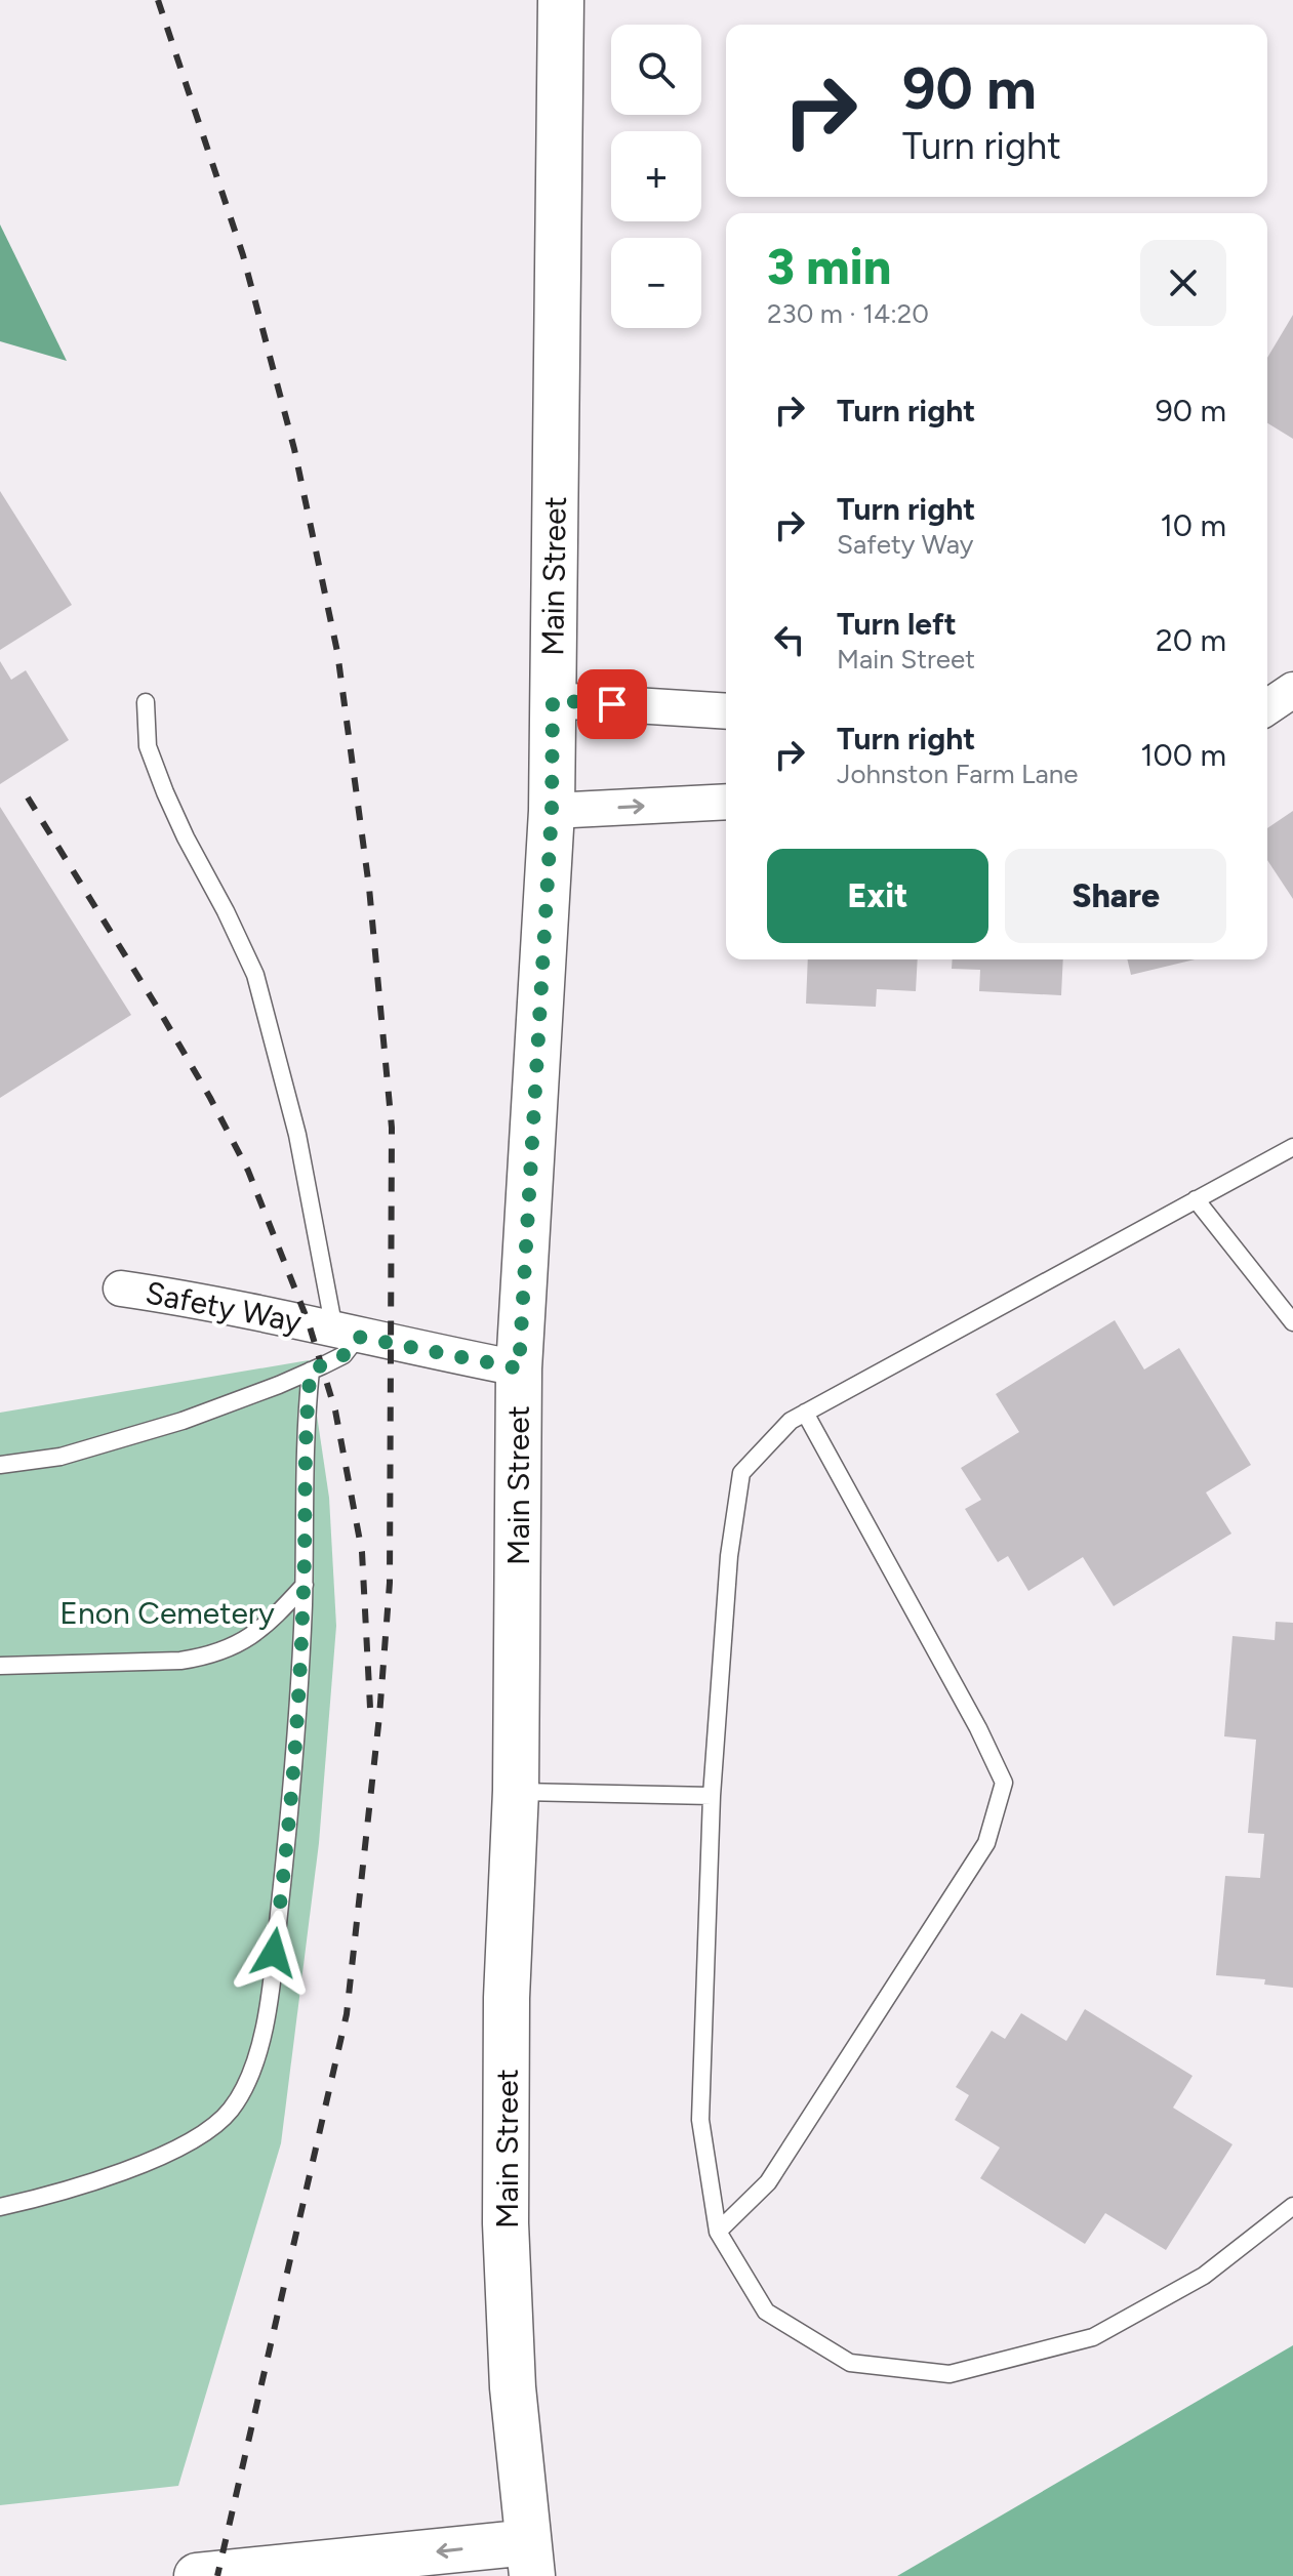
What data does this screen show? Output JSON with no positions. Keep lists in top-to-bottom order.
{
  "streets": {
    "main road": ["Main Street"],
    "street": ["Safety Way"]
  },
  "crossings": [
    ["Main Street", "Safety Way"]
  ],
  "parks": ["Enon Cemetery"],
  "page": {
    "map_buttons": ["+", "−"],
    "turn": ["90 m", "Turn right"],
    "heading": ["3 min", "230 m · 14:20"],
    "list": [
      {
        "name": "Turn right",
        "value": "90 m"
      },
      {
        "name": "Turn right",
        "note": "Safety Way",
        "value": "10 m"
      },
      {
        "name": "Turn left",
        "note": "Main Street",
        "value": "20 m"
      },
      {
        "name": "Turn right",
        "note": "Johnston Farm Lane",
        "value": "100 m"
      }
    ],
    "buttons": ["Exit", "Share"]
  }
}
